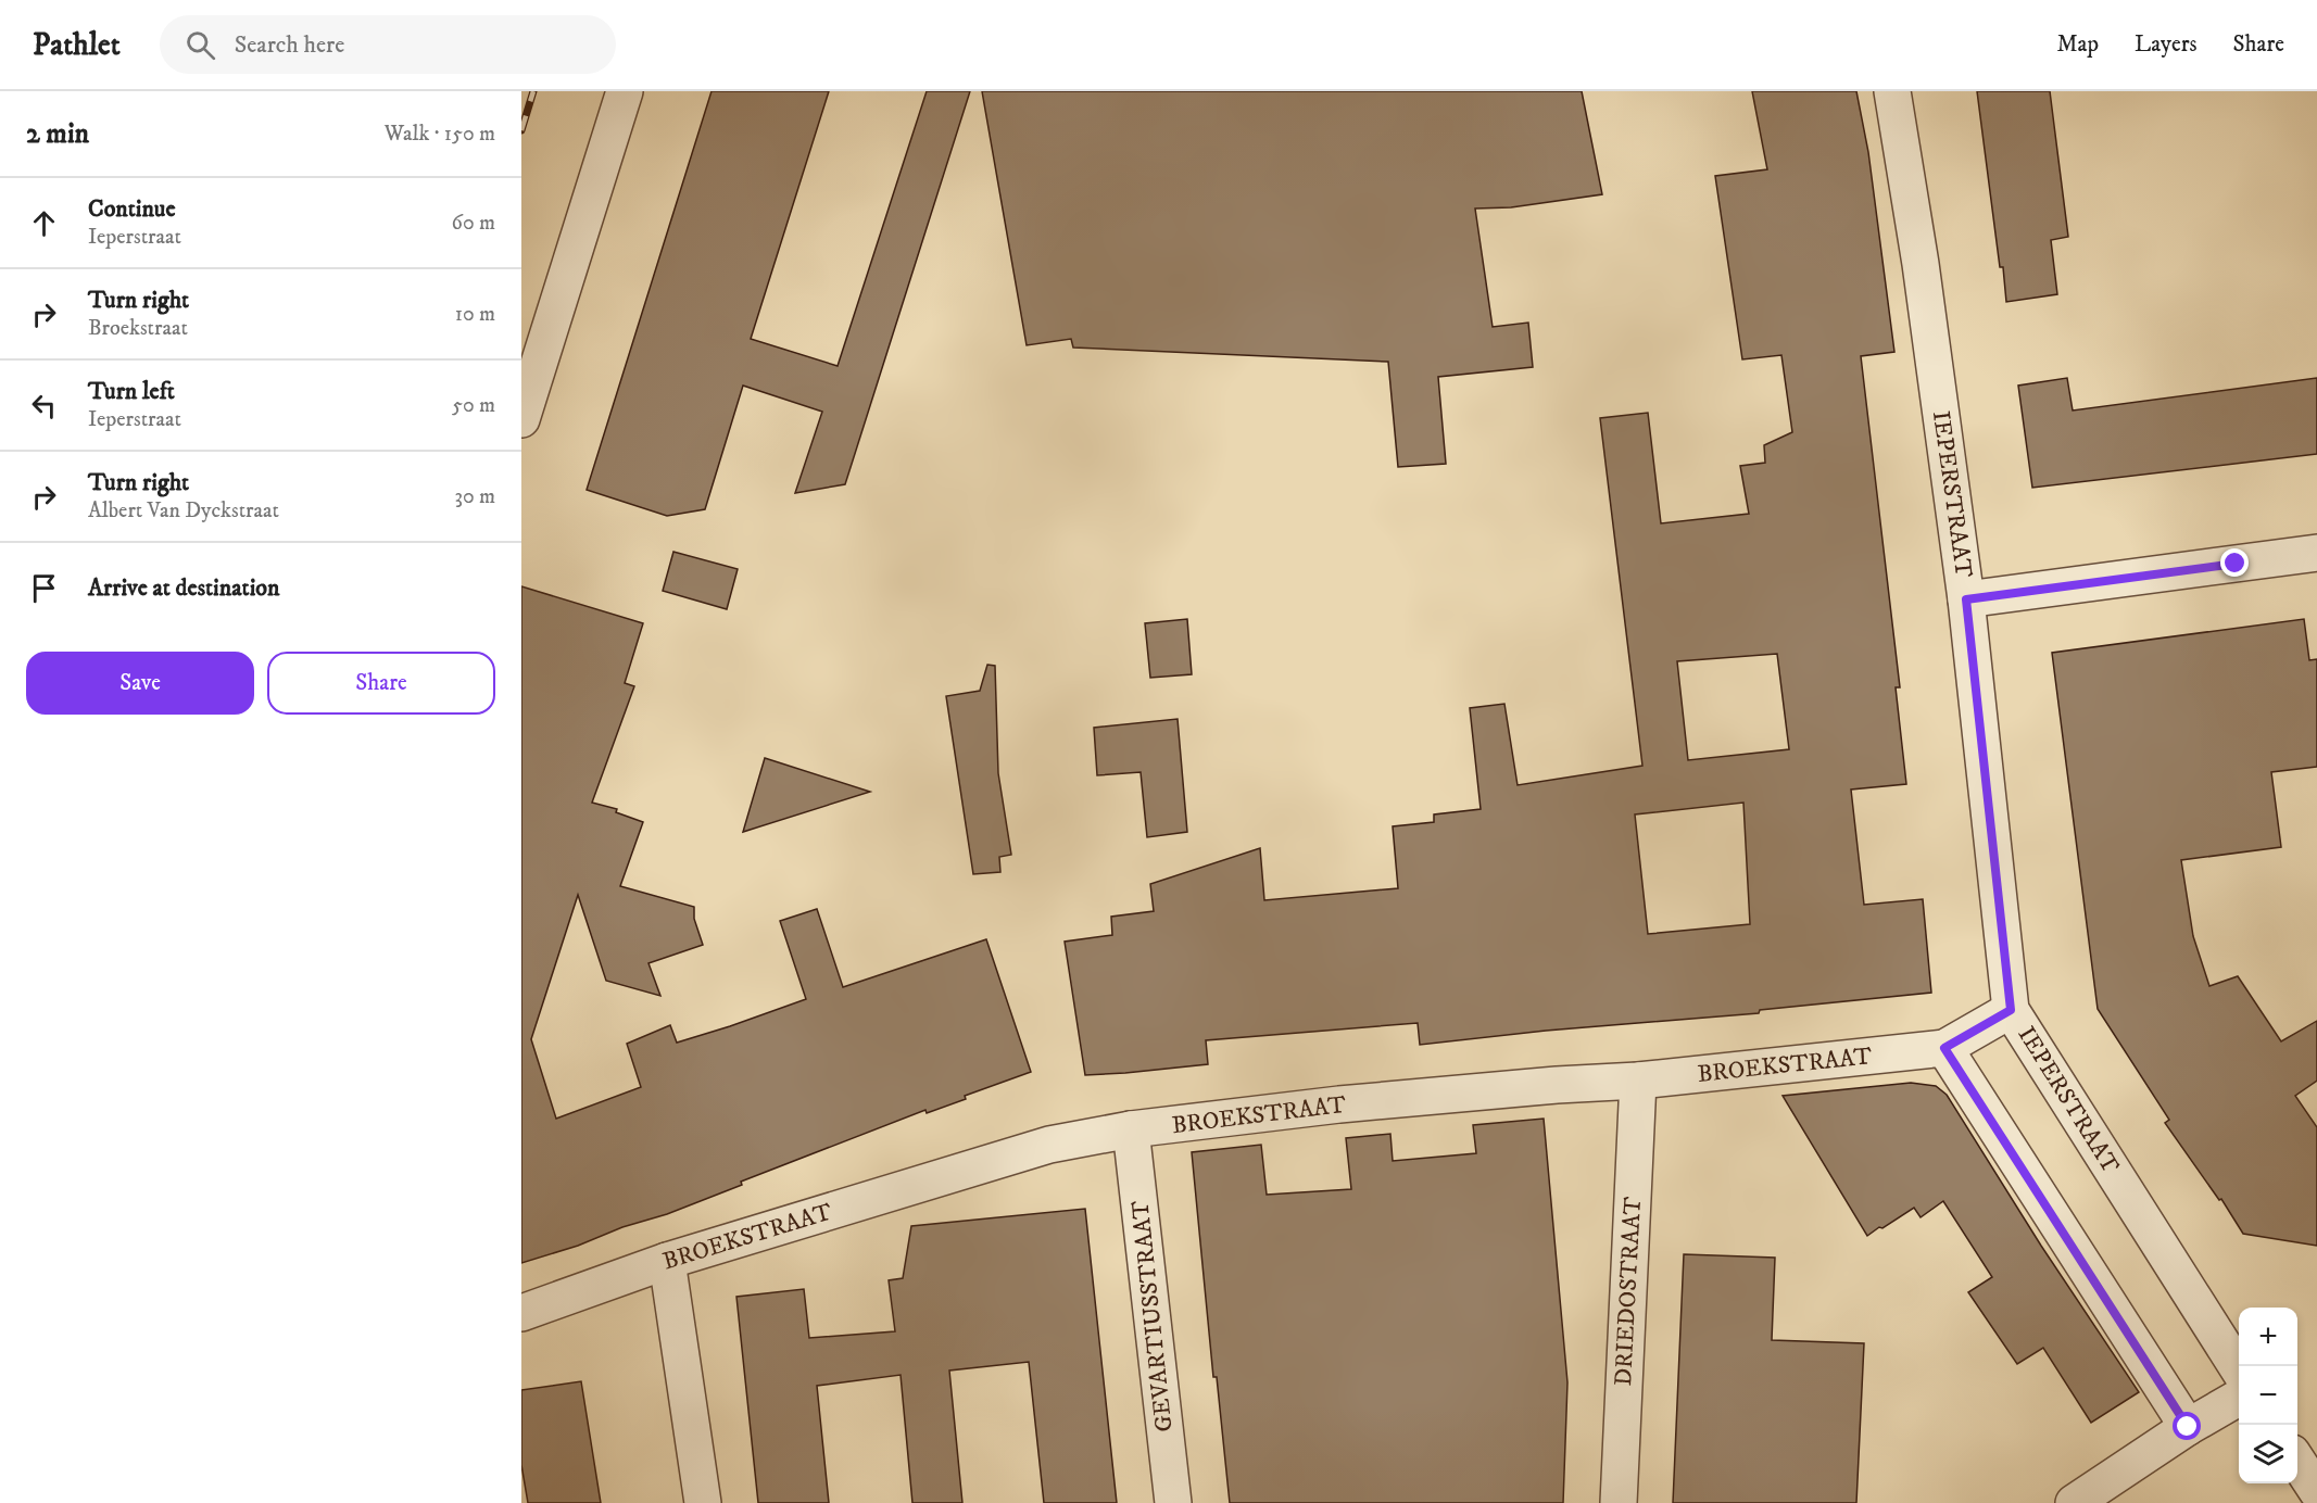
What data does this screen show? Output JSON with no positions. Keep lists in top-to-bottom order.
{
  "streets": {
    "street": [
      "IEPERSTRAAT",
      "BROEKSTRAAT",
      "DRIEDOSTRAAT",
      "GEVARTIUSSTRAAT"
    ]
  },
  "crossings": [
    ["IEPERSTRAAT", "BROEKSTRAAT"],
    ["BROEKSTRAAT", "DRIEDOSTRAAT"],
    ["BROEKSTRAAT", "GEVARTIUSSTRAAT"]
  ],
  "page": {
    "header": "Pathlet",
    "search": "Search here",
    "nav": ["Map", "Layers", "Share"],
    "heading": ["2 min", "Walk · 150 m"],
    "list": [
      ["Continue", "Ieperstraat", "60 m"],
      ["Turn right", "Broekstraat", "10 m"],
      ["Turn left", "Ieperstraat", "50 m"],
      ["Turn right", "Albert Van Dyckstraat", "30 m"],
      "Arrive at destination"
    ],
    "buttons": ["Save", "Share"],
    "map_buttons": ["+", "−"]
  }
}
